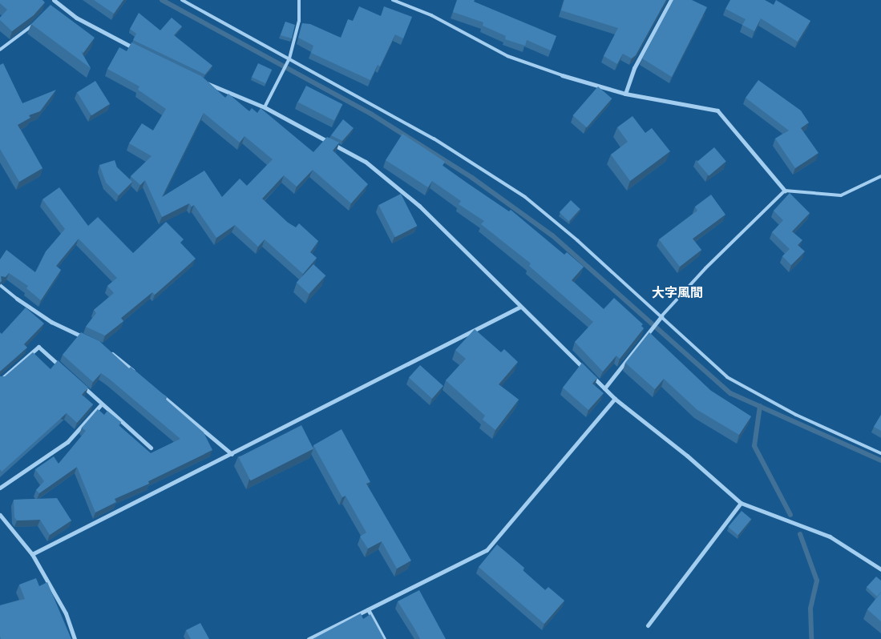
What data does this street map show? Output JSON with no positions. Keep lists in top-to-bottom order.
{
  "districts": ["大字風間"]
}
